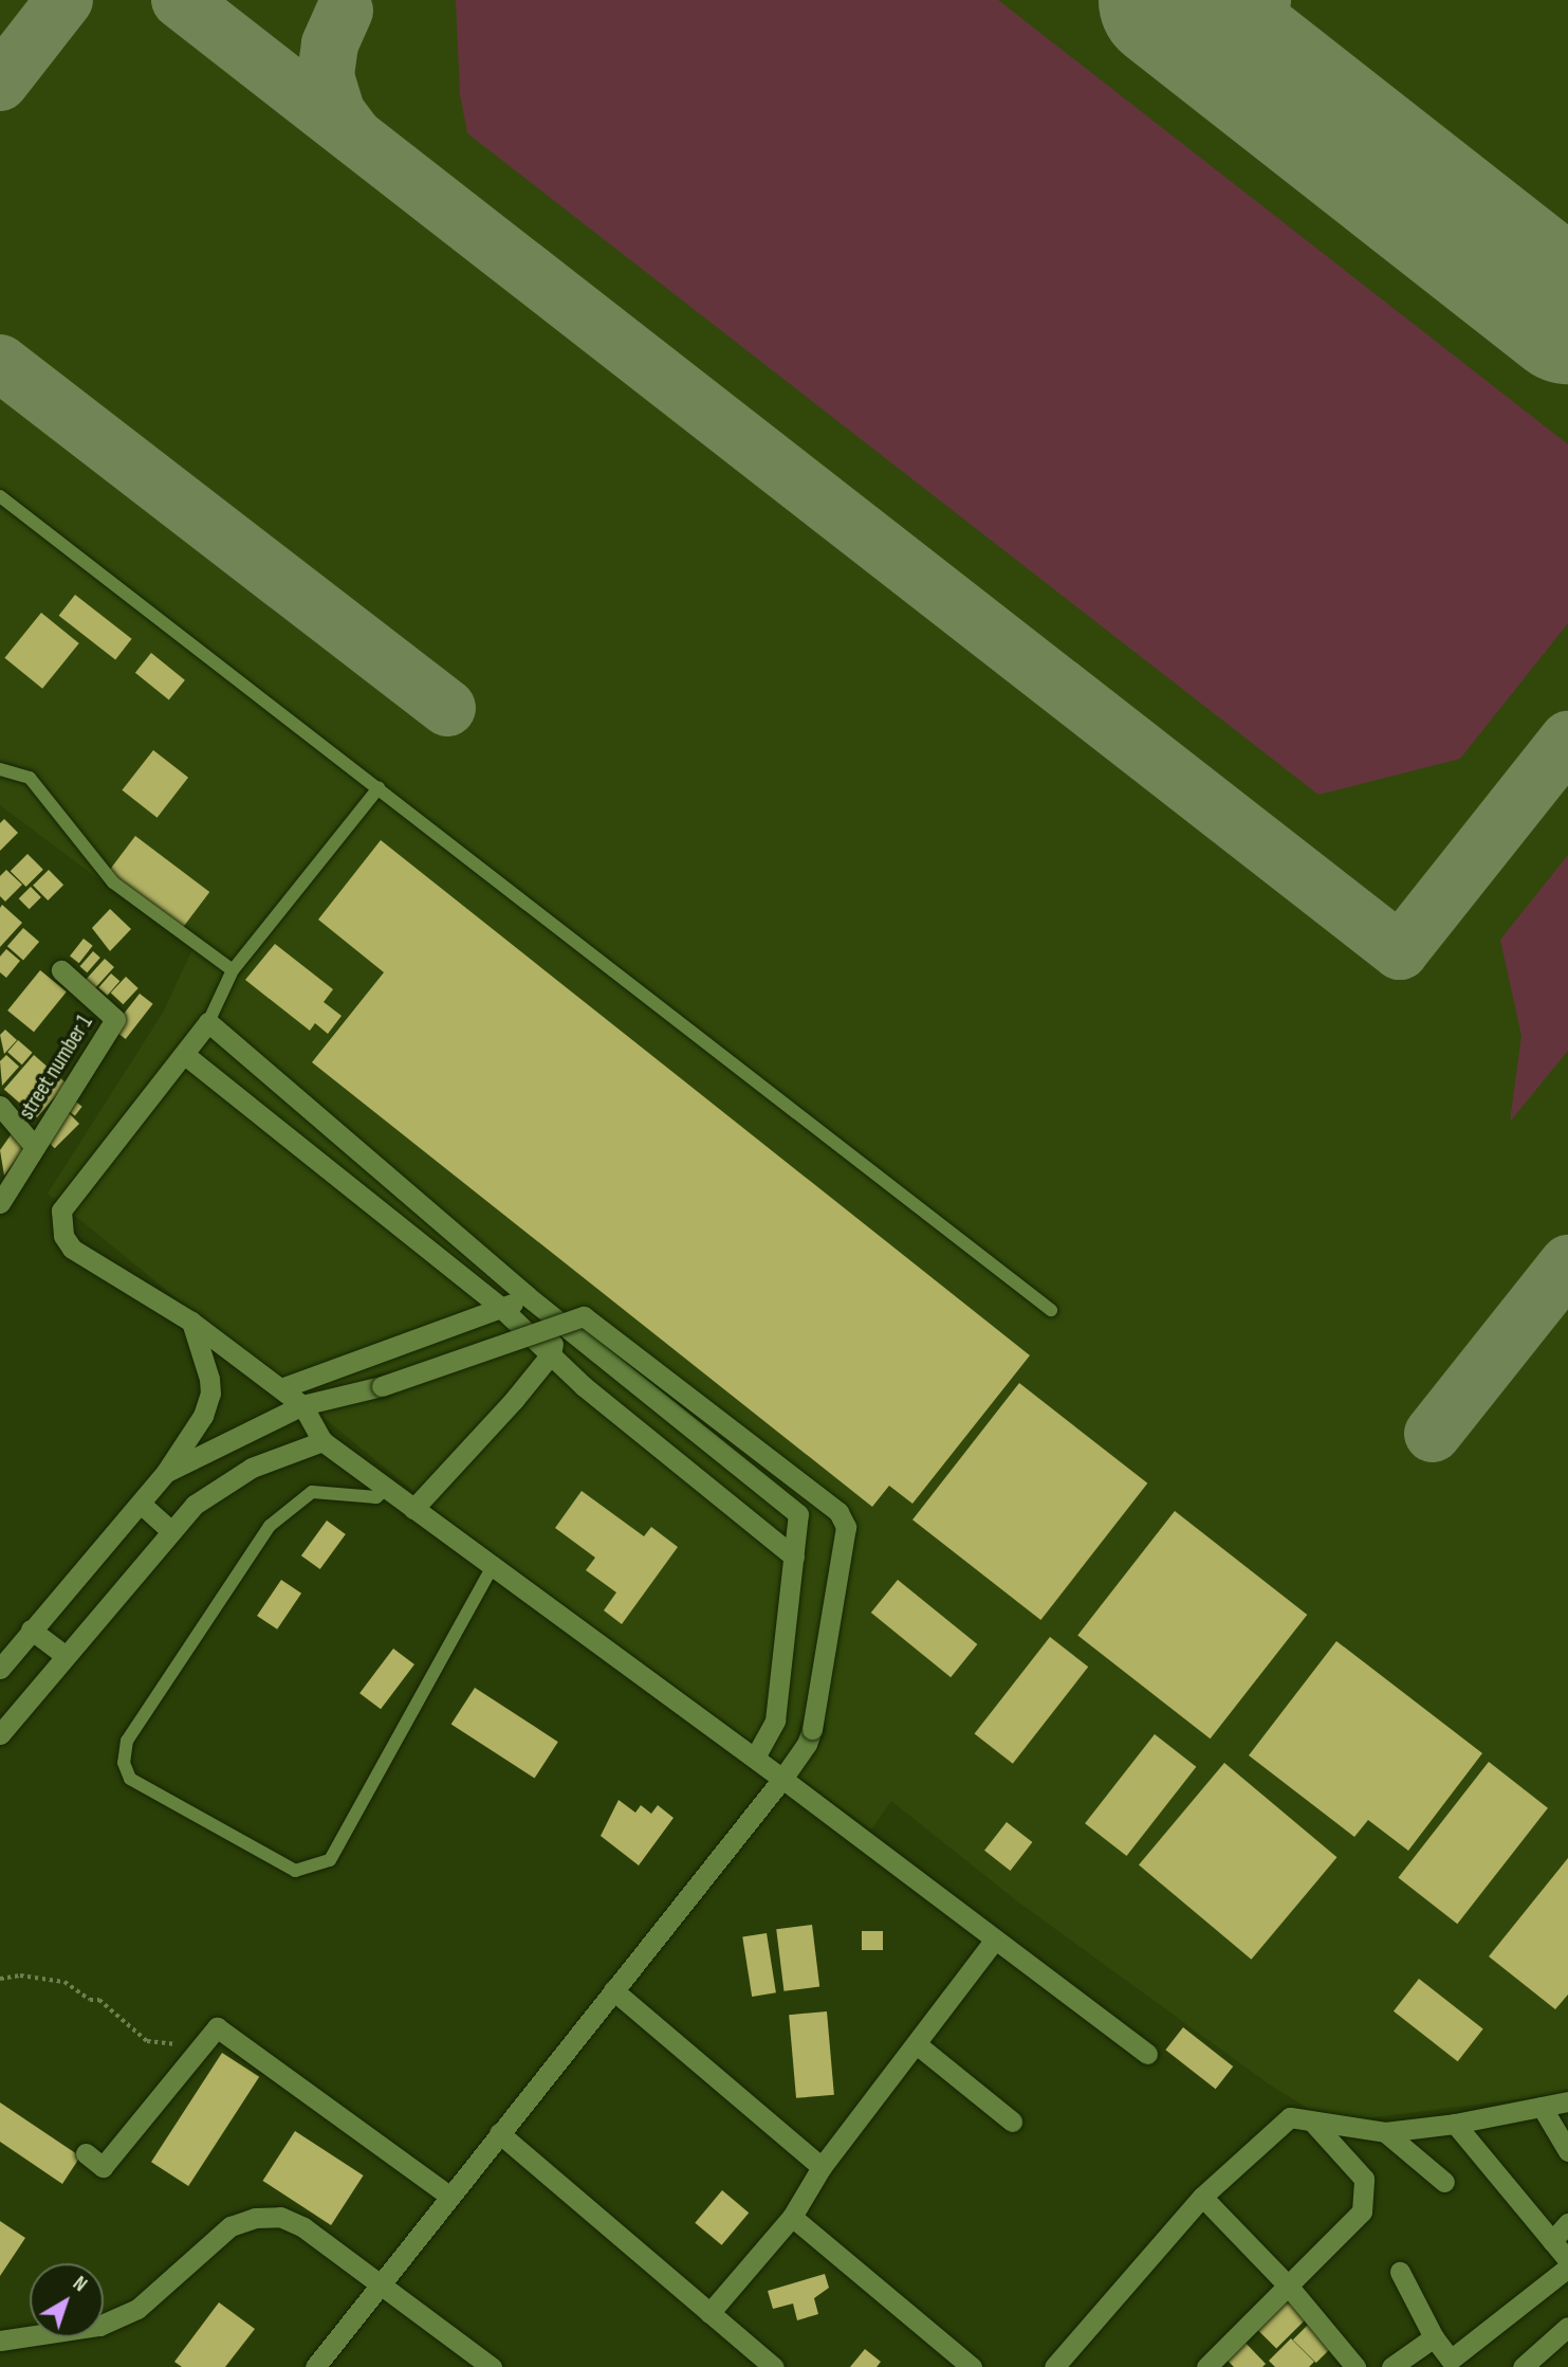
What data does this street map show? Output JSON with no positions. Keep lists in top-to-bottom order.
{
  "streets": {
    "street": ["street number 1"]
  },
  "north": "top right"
}
